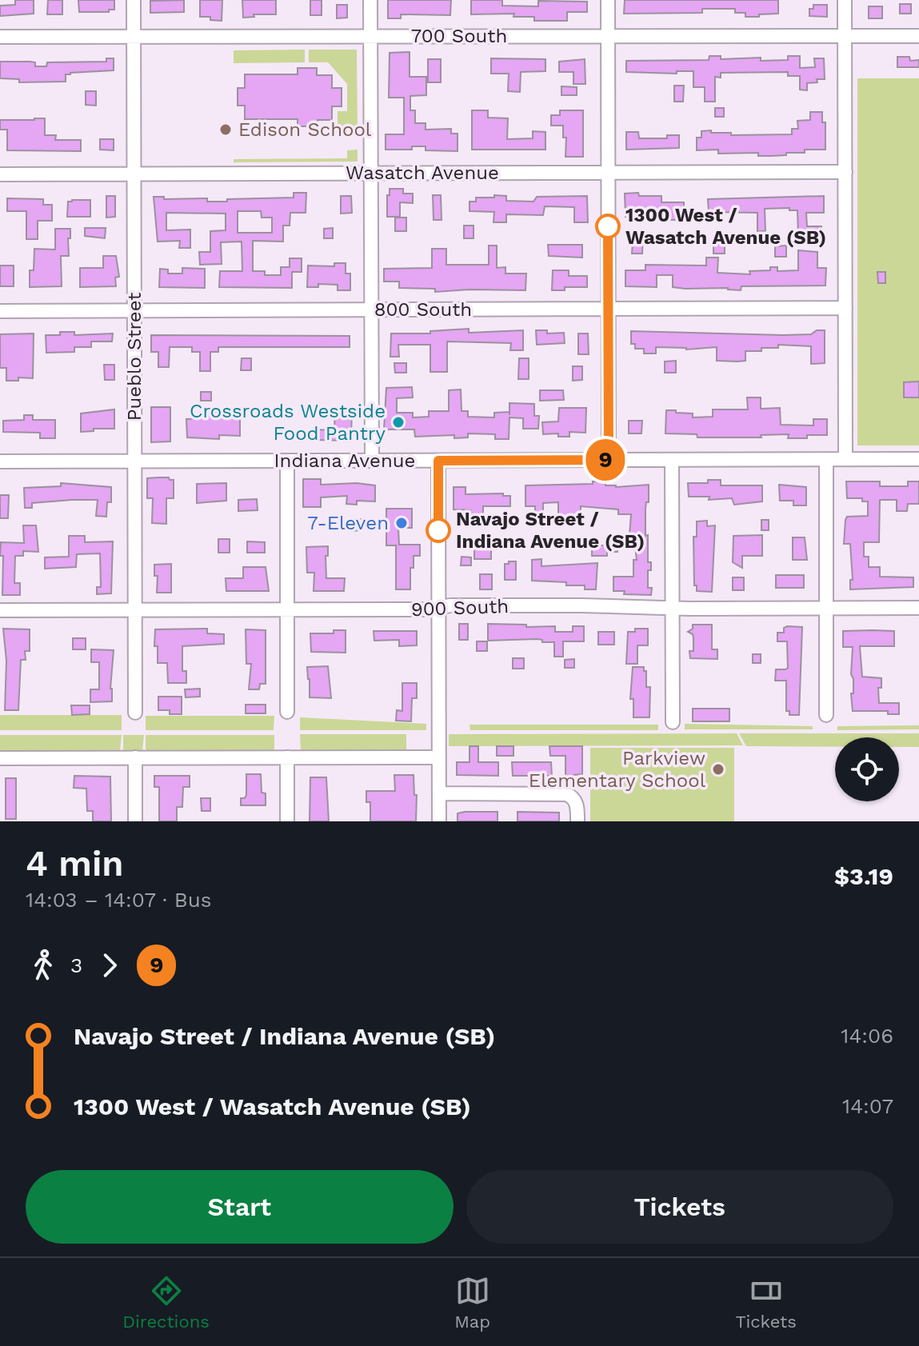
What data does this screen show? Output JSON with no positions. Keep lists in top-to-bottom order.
{
  "streets": {
    "street": [
      "700 South",
      "Wasatch Avenue",
      "800 South",
      "Pueblo Street",
      "Indiana Avenue",
      "900 South"
    ]
  },
  "crossings": [
    ["700 South", "Pueblo Street"],
    ["Wasatch Avenue", "Pueblo Street"],
    ["800 South", "Pueblo Street"],
    ["Pueblo Street", "Indiana Avenue"],
    ["Pueblo Street", "900 South"]
  ],
  "places": [
    "Edison School",
    "1300 West / Wasatch Avenue (SB)",
    "Crossroads Westside Food Pantry",
    "7-Eleven",
    "Navajo Street / Indiana Avenue (SB)",
    "Parkview Elementary School"
  ],
  "lines": ["bus line 9"],
  "page": {
    "on_map": "9",
    "heading": ["4 min", "14:03 – 14:07 · Bus", "$3.19"],
    "legs": ["3", "9"],
    "list": [
      {
        "name": "Navajo Street / Indiana Avenue (SB)",
        "value": "14:06"
      },
      {
        "name": "1300 West / Wasatch Avenue (SB)",
        "value": "14:07"
      }
    ],
    "buttons": ["Start", "Tickets"],
    "tabs": ["Directions", "Map", "Tickets"]
  }
}
